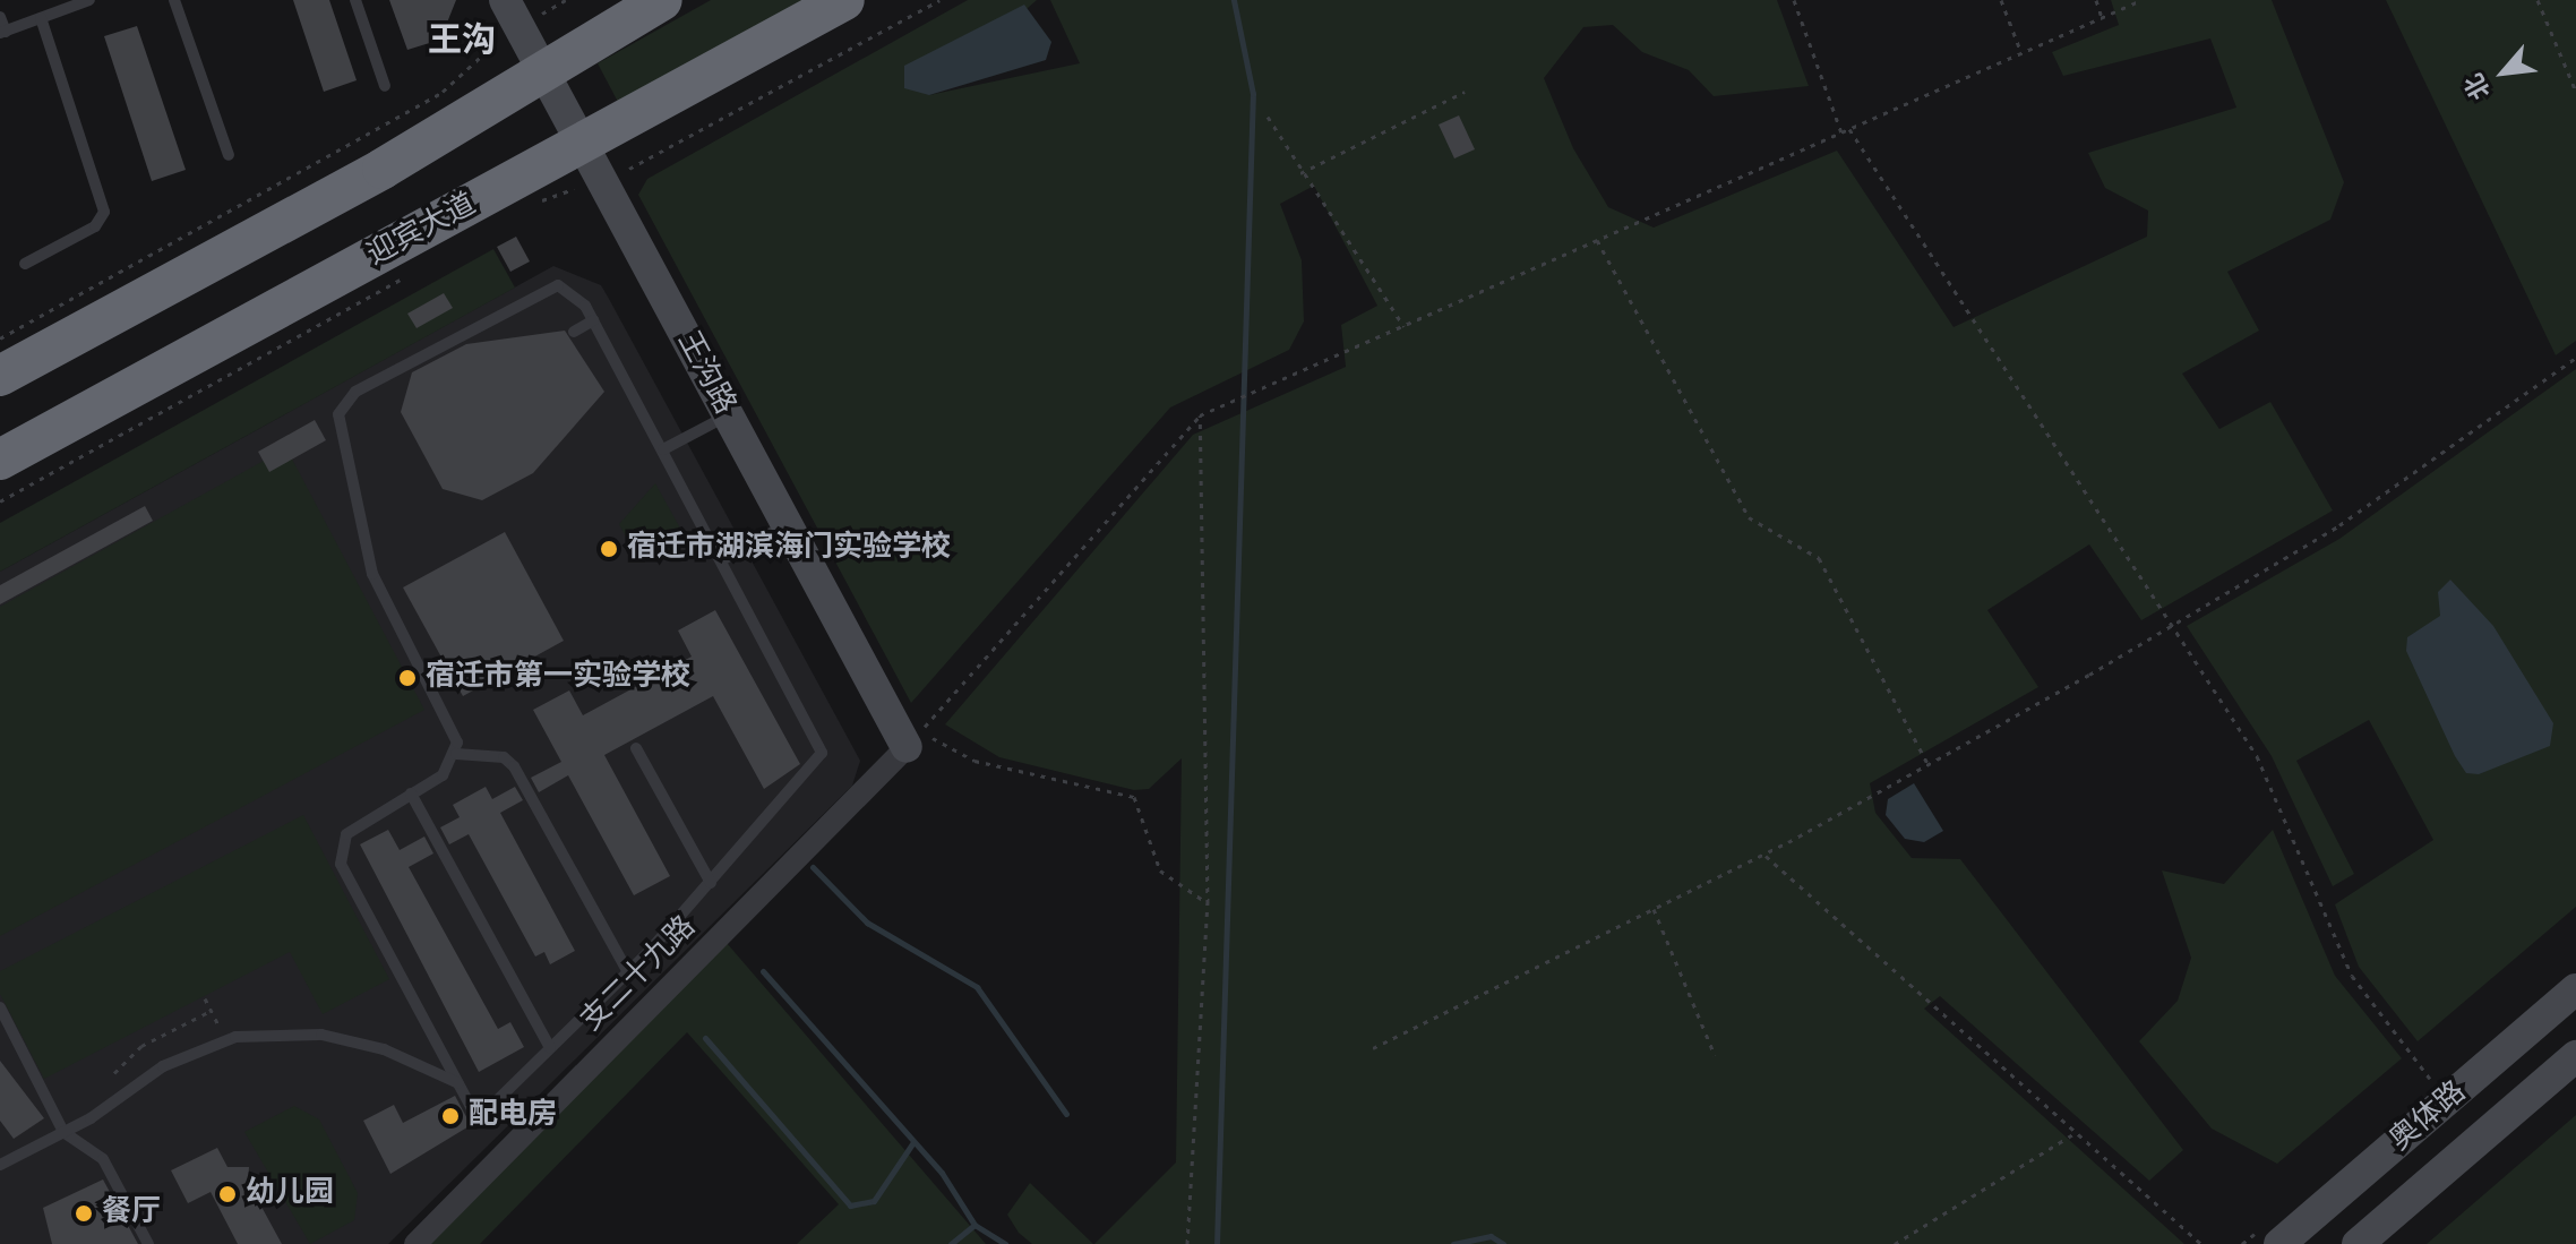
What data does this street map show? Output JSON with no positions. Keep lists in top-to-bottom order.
{
  "streets": {
    "highway": ["迎宾大道"],
    "street": ["王沟路", "支二十九路", "奥体路"]
  },
  "crossings": [
    ["迎宾大道", "王沟路"],
    ["王沟路", "支二十九路"]
  ],
  "districts": ["王沟"],
  "places": [
    "宿迁市湖滨海门实验学校",
    "宿迁市第一实验学校",
    "配电房",
    "幼儿园",
    "餐厅"
  ],
  "north": "bottom left"
}
